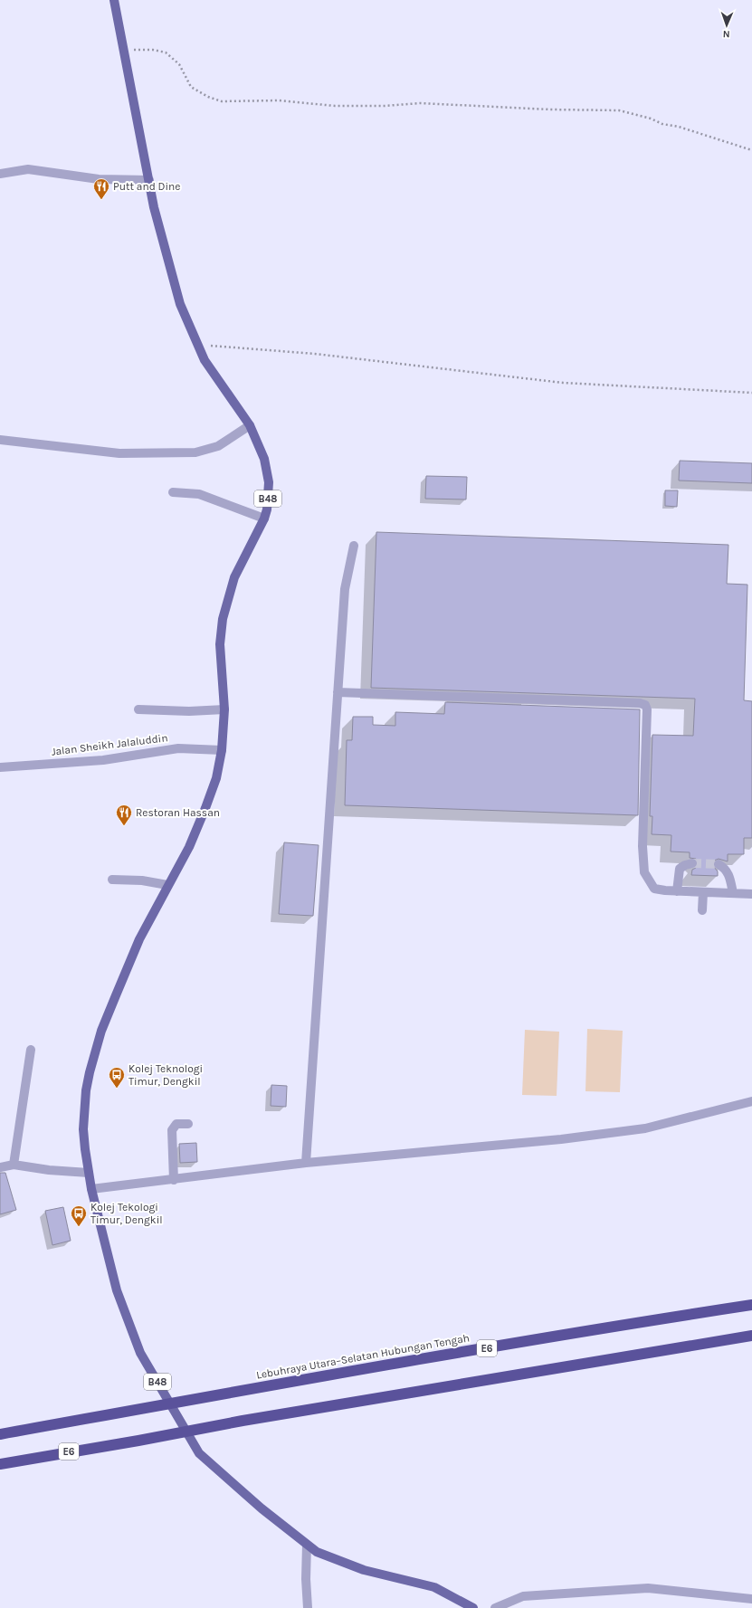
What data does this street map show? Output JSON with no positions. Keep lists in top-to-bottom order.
{
  "streets": {
    "highway": ["E6", "Lebuhraya Utara–Selatan Hubungan Tengah"],
    "main road": ["B48"],
    "street": ["Jalan Sheikh Jalaluddin"]
  },
  "crossings": [
    ["B48", "Jalan Sheikh Jalaluddin"]
  ],
  "places": {
    "restaurant": ["Putt and Dine", "Restoran Hassan"],
    "bus stop": ["Kolej Teknologi Timur, Dengkil", "Kolej Tekologi Timur, Dengkil"]
  },
  "north": "bottom"
}
